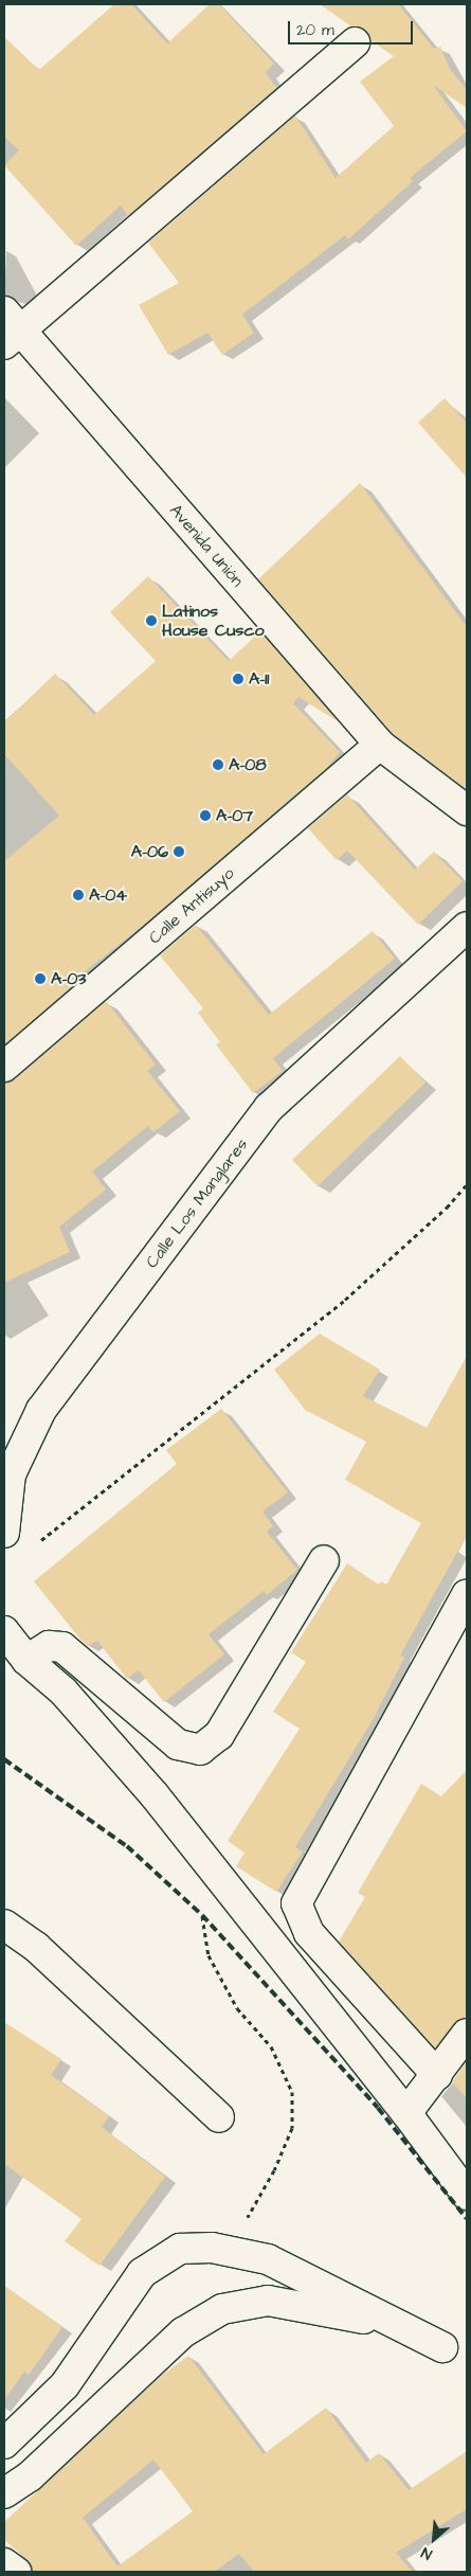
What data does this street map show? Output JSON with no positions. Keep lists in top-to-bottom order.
{
  "streets": {
    "street": ["Avenida Unión", "Calle Antisuyo", "Calle Los Manglares"]
  },
  "crossings": [
    ["Avenida Unión", "Calle Antisuyo"]
  ],
  "places": [
    "Latinos House Cusco",
    "A-11",
    "A-08",
    "A-07",
    "A-06",
    "A-04",
    "A-03"
  ],
  "scale_bar": "20 m",
  "north": "bottom left"
}
